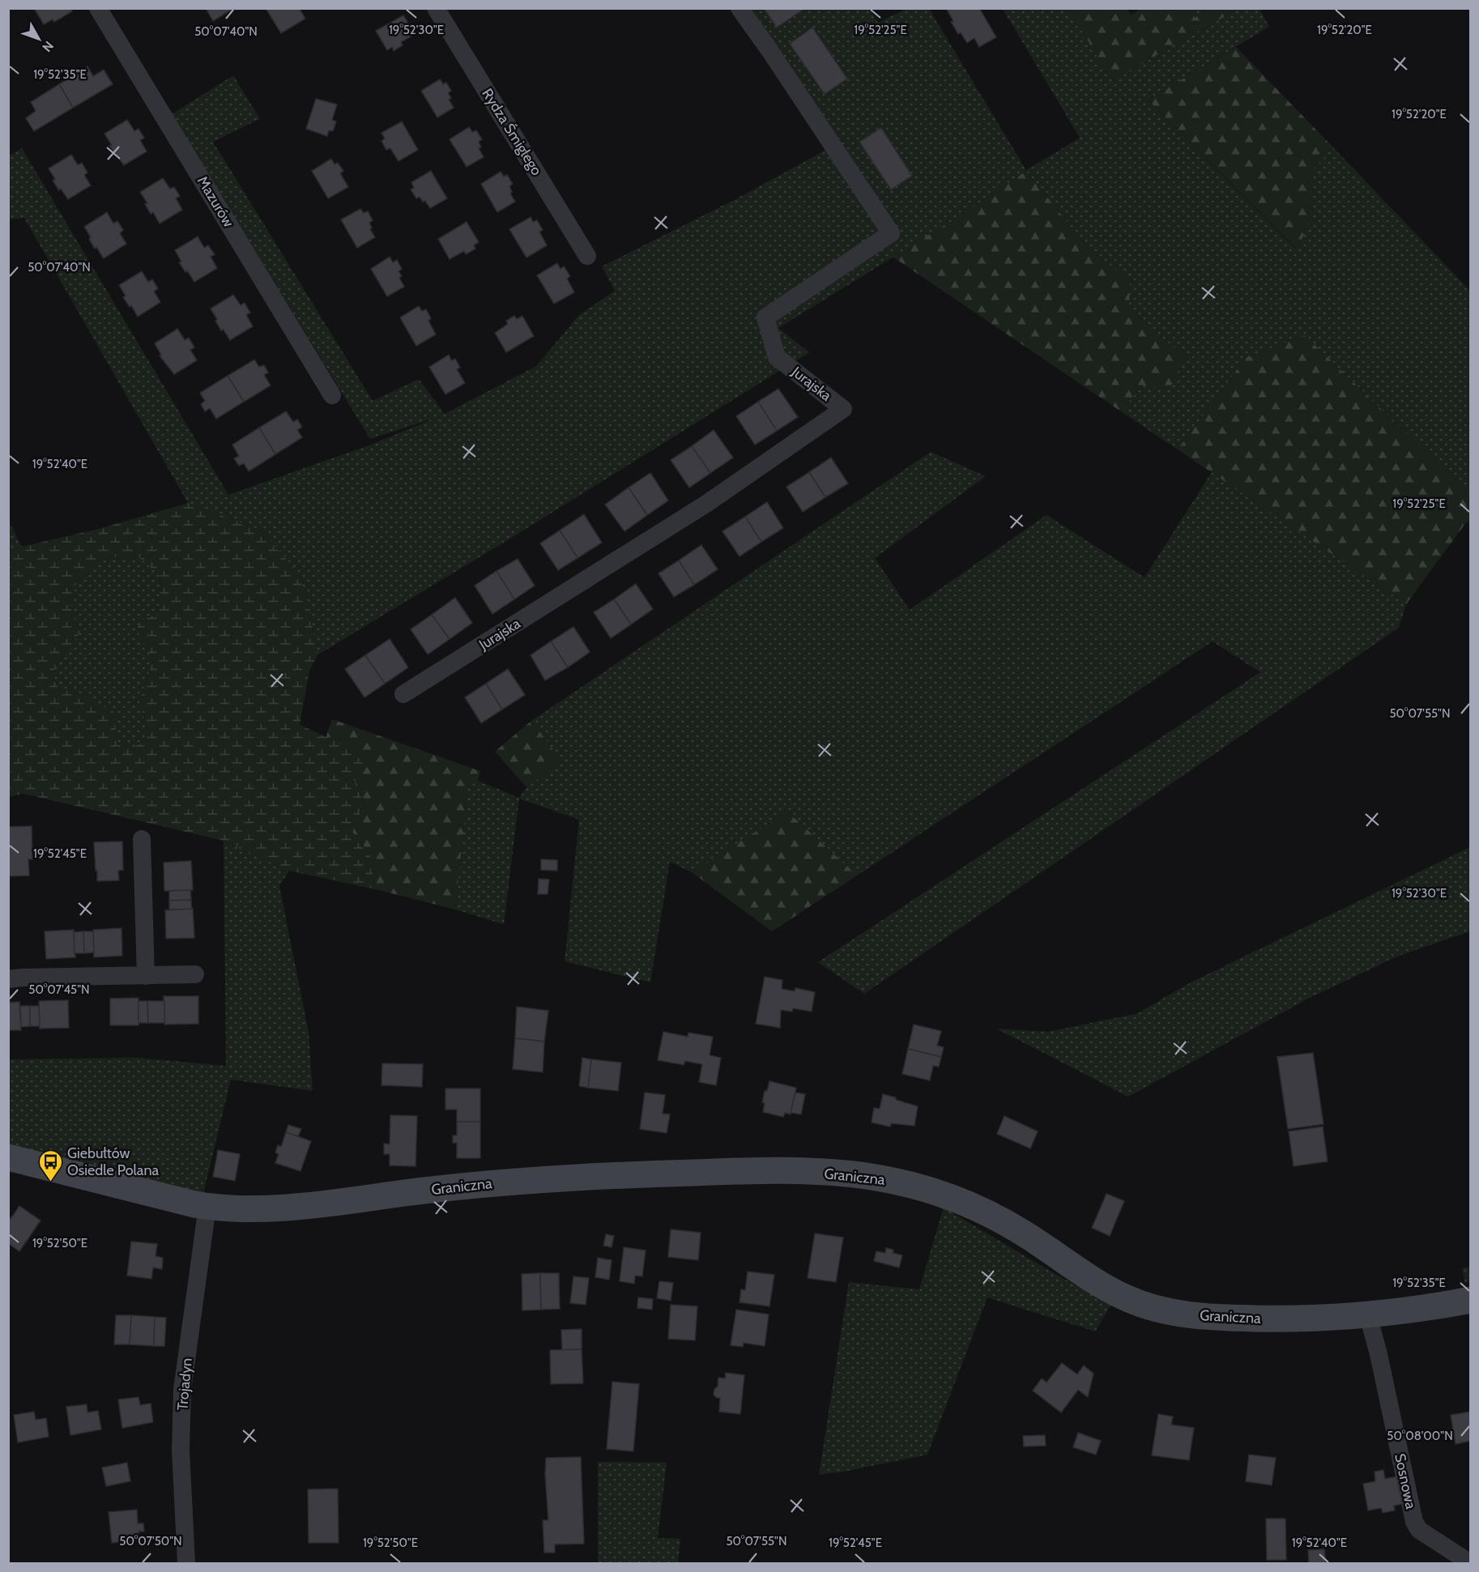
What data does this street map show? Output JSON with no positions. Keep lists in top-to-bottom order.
{
  "streets": {
    "street": [
      "Rydza Śmigłego",
      "Mazurów",
      "Jurajska",
      "Graniczna",
      "Trojadyn",
      "Sosnowa"
    ]
  },
  "crossings": [
    ["Graniczna", "Trojadyn"],
    ["Graniczna", "Sosnowa"]
  ],
  "places": {
    "bus stop": ["Giebułtów Osiedle Polana"]
  },
  "north": "bottom right",
  "coordinates": [
    "19°52'30\"E",
    "19°52'25\"E",
    "19°52'20\"E",
    "50°07'40\"N",
    "19°52'35\"E",
    "19°52'40\"E",
    "50°07'55\"N",
    "19°52'45\"E",
    "50°07'45\"N",
    "19°52'50\"E",
    "50°08'00\"N",
    "50°07'50\"N"
  ]
}
